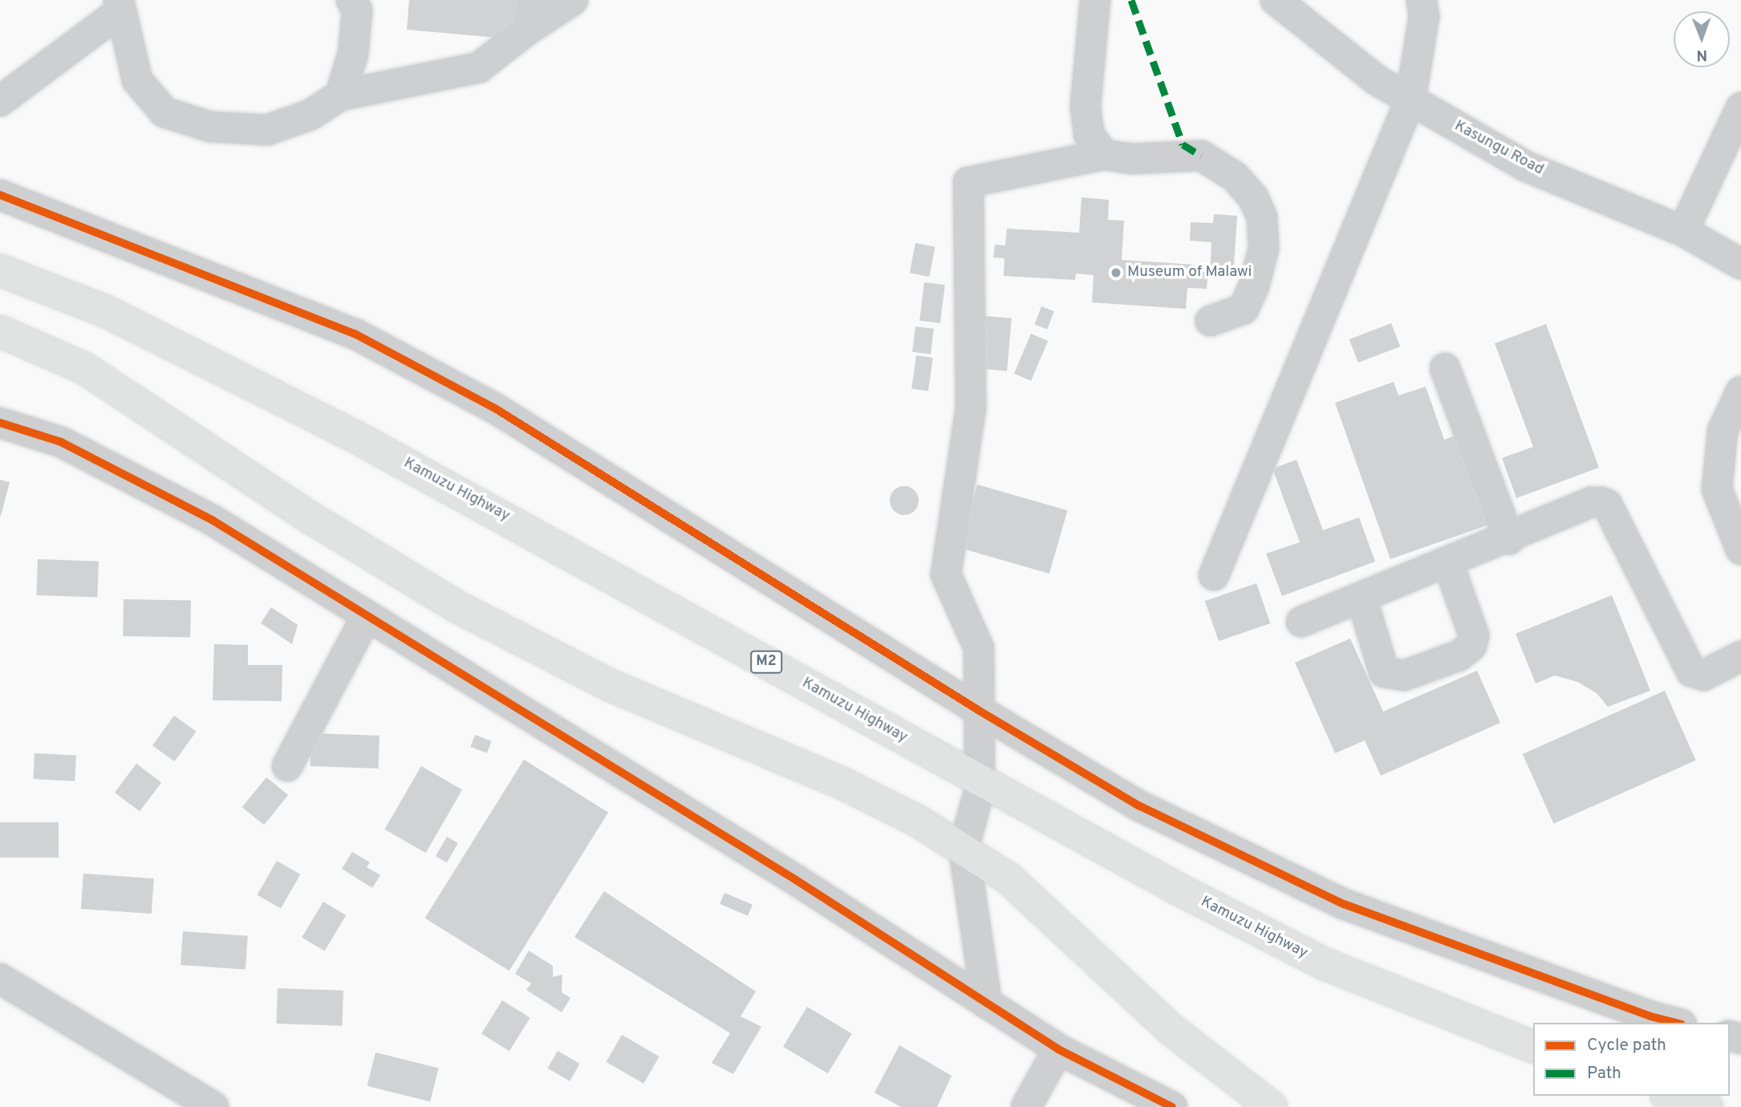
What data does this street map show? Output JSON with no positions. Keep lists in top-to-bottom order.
{
  "streets": {
    "highway": ["Kamuzu Highway", "M2"],
    "street": ["Kasungu Road"]
  },
  "places": ["Museum of Malawi"],
  "legend": ["Cycle path", "Path"],
  "north": "bottom"
}
